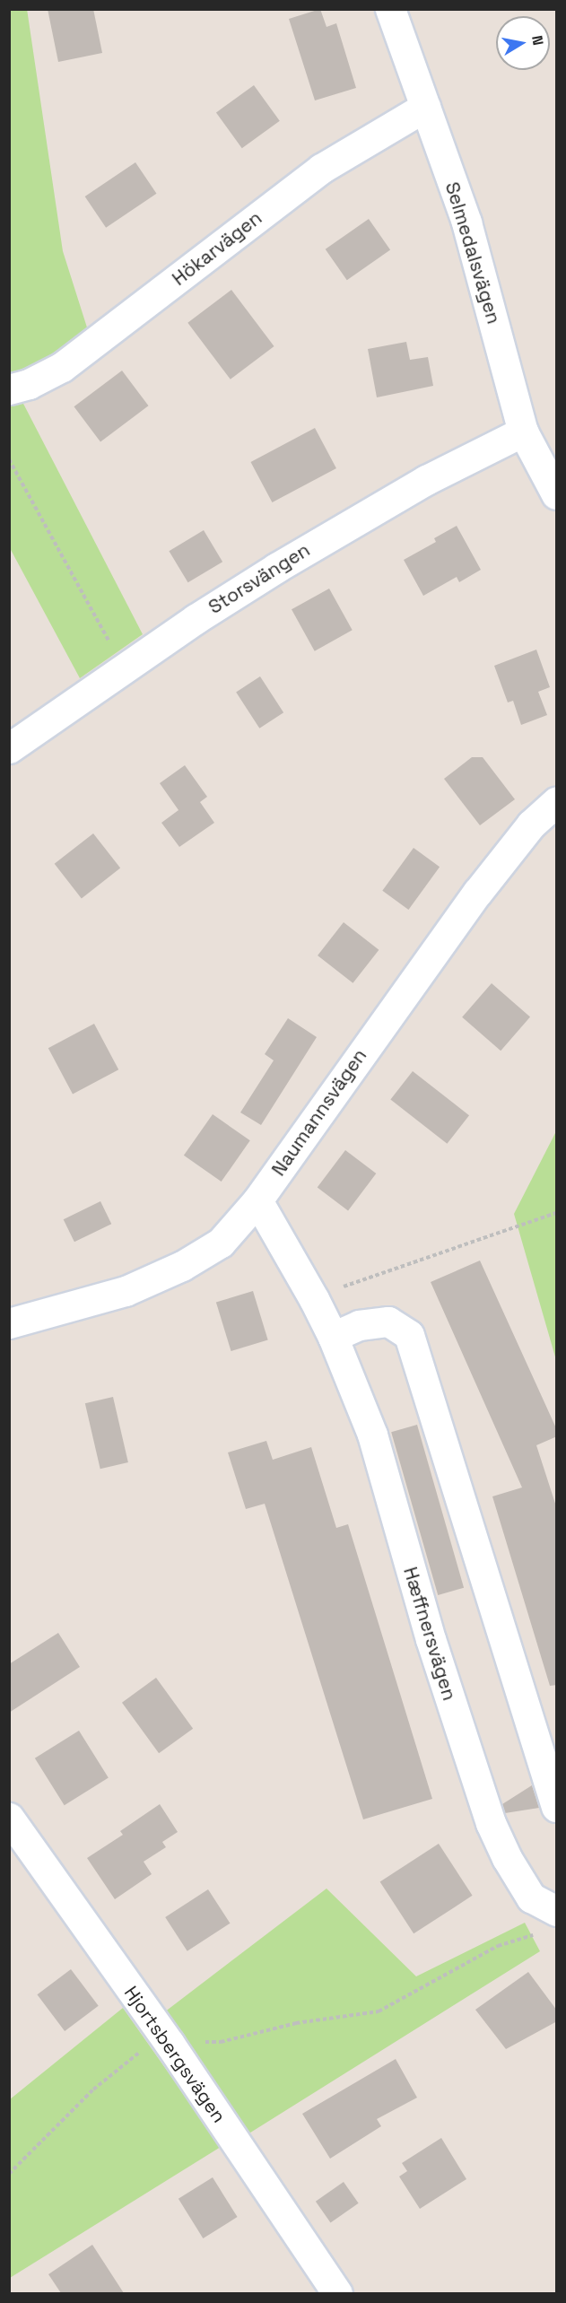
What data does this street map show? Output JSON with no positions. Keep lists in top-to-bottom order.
{
  "streets": {
    "street": [
      "Hökarvägen",
      "Selmedalsvägen",
      "Storsvängen",
      "Naumannsvägen",
      "Hæffnersvägen",
      "Hjortsbergsvägen"
    ]
  },
  "crossings": [
    ["Hökarvägen", "Selmedalsvägen"],
    ["Selmedalsvägen", "Storsvängen"],
    ["Naumannsvägen", "Hæffnersvägen"]
  ],
  "north": "right"
}
